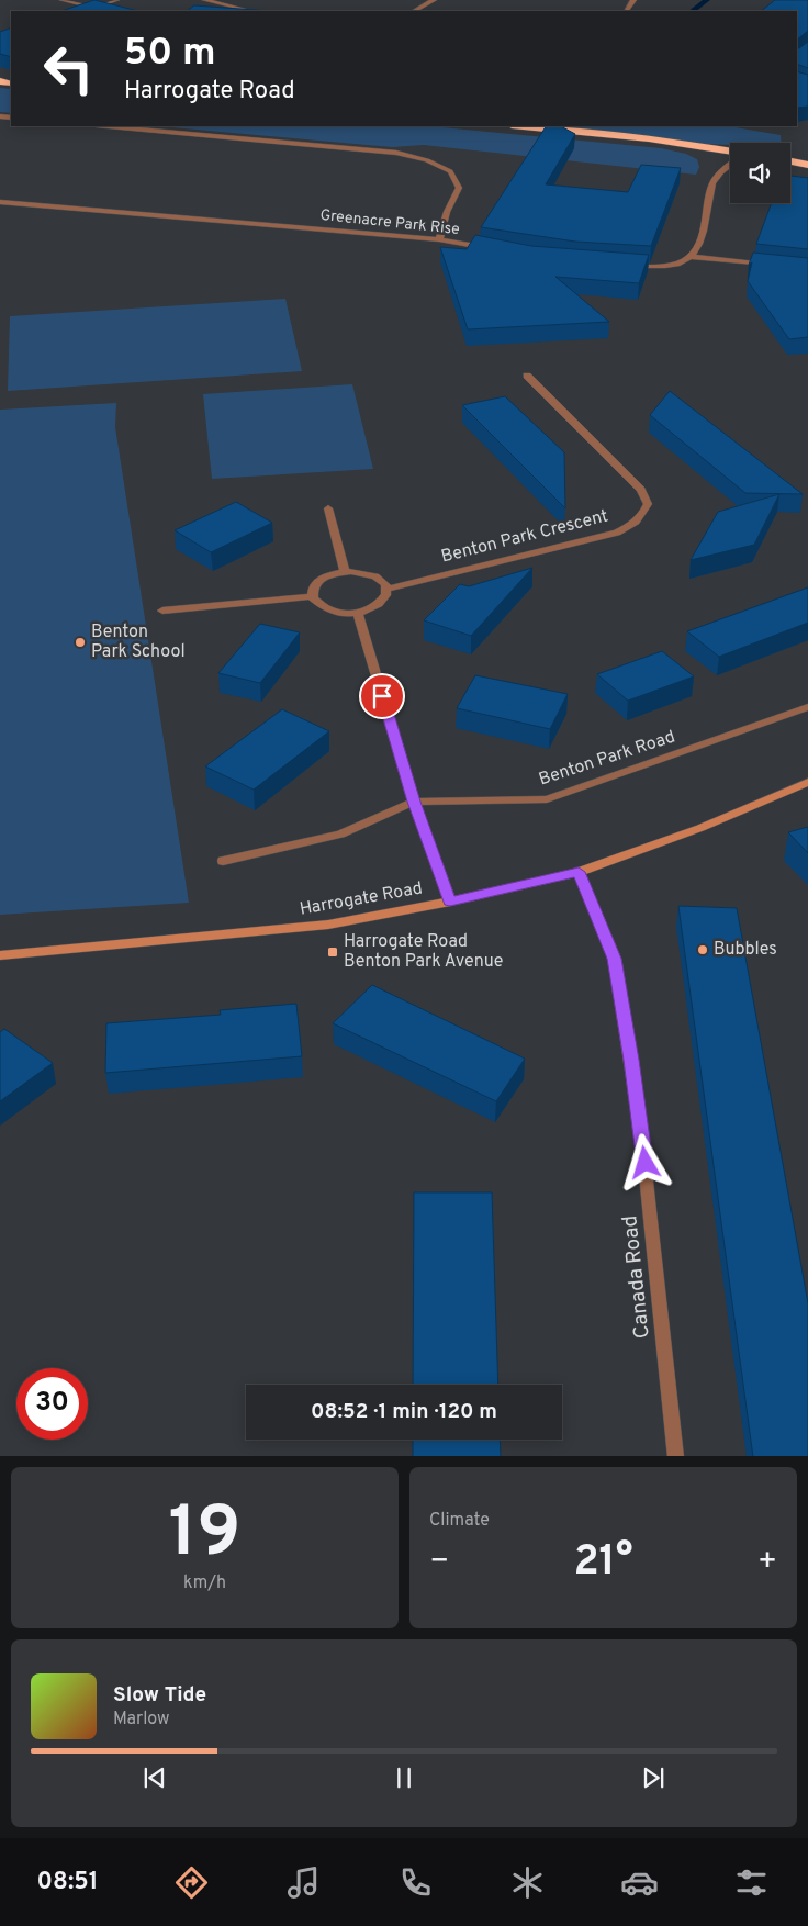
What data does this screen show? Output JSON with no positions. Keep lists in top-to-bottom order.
{
  "streets": {
    "main road": ["Harrogate Road"],
    "street": [
      "Greenacre Park Rise",
      "Benton Park Crescent",
      "Benton Park Road",
      "Canada Road"
    ]
  },
  "crossings": [
    ["Harrogate Road", "Canada Road"]
  ],
  "places": {
    "other": ["Benton Park School", "Bubbles"],
    "transit": ["Harrogate Road Benton Park Avenue"]
  },
  "page": {
    "turn": ["50 m", "Harrogate Road"],
    "limit": "30",
    "trip": "08:52 · 1 min · 120 m",
    "tile": [
      ["19", "km/h"],
      "Climate"
    ],
    "heat": ["−", "21°", "+"],
    "song": ["Slow Tide", "Marlow"],
    "tabs": "08:51"
  }
}
